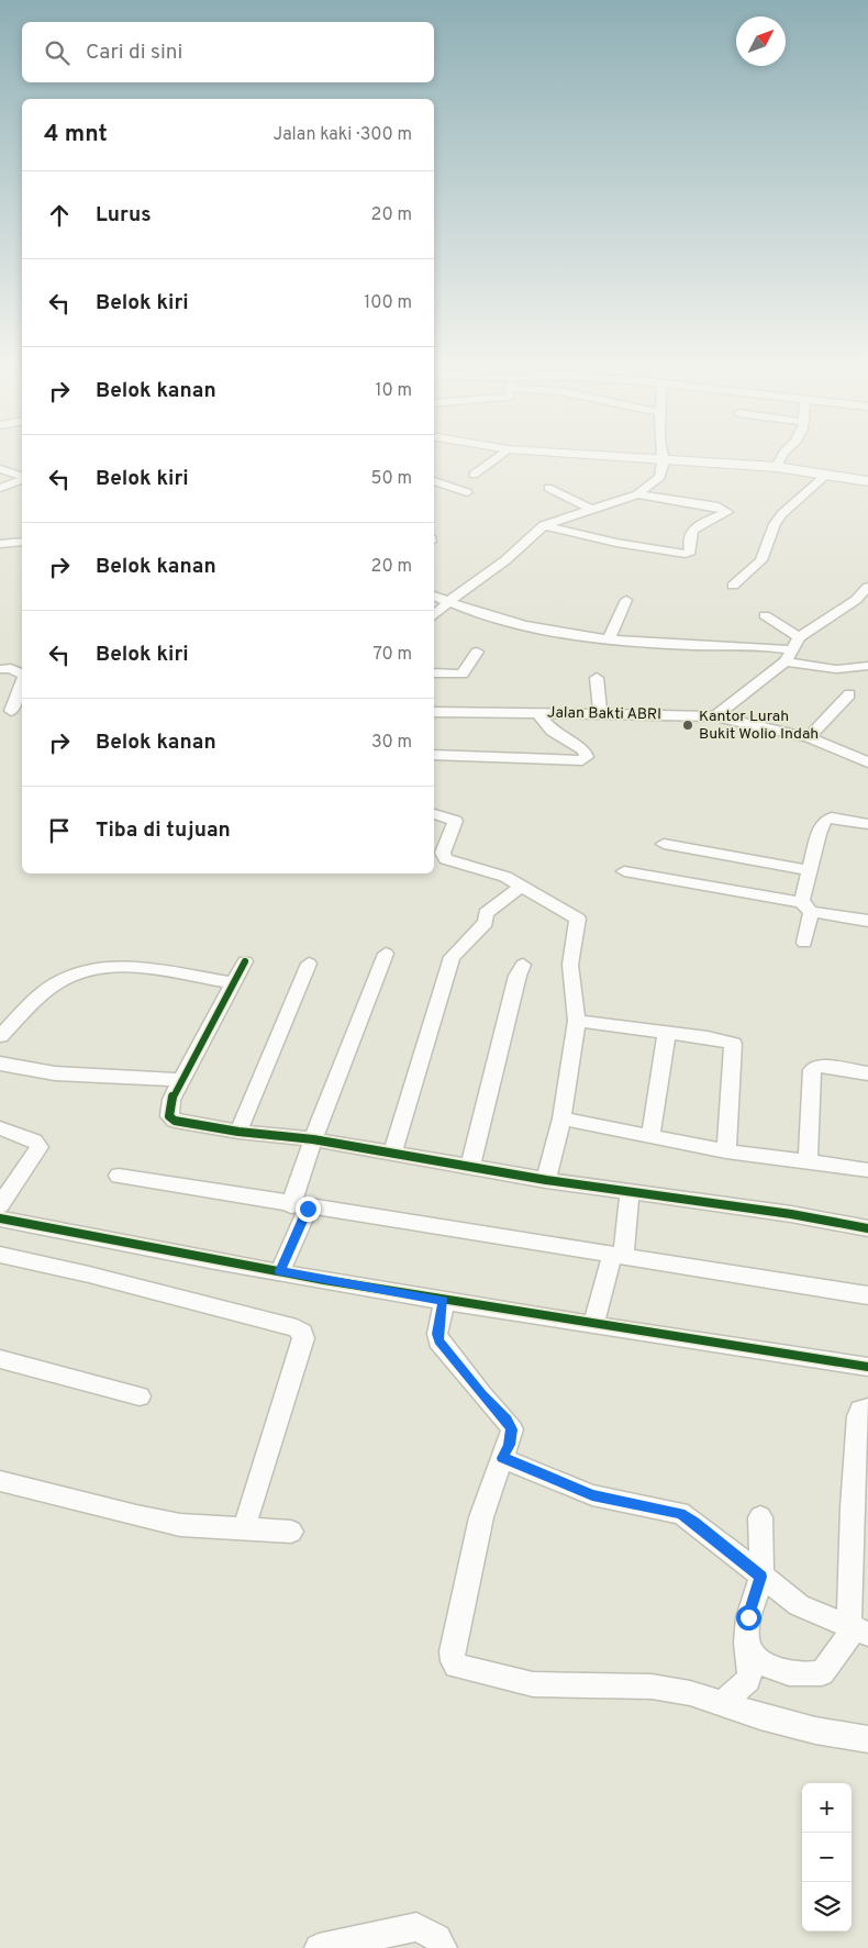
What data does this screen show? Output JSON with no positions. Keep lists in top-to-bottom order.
{
  "streets": {
    "street": ["Jalan Bakti ABRI"]
  },
  "places": ["Kantor Lurah Bukit Wolio Indah"],
  "north": "top right",
  "page": {
    "search": "Cari di sini",
    "heading": ["4 mnt", "Jalan kaki · 300 m"],
    "list": [
      ["Lurus", "20 m"],
      ["Belok kiri", "100 m"],
      ["Belok kanan", "10 m"],
      ["Belok kiri", "50 m"],
      ["Belok kanan", "20 m"],
      ["Belok kiri", "70 m"],
      ["Belok kanan", "30 m"],
      "Tiba di tujuan"
    ],
    "map_buttons": ["+", "−"]
  }
}
